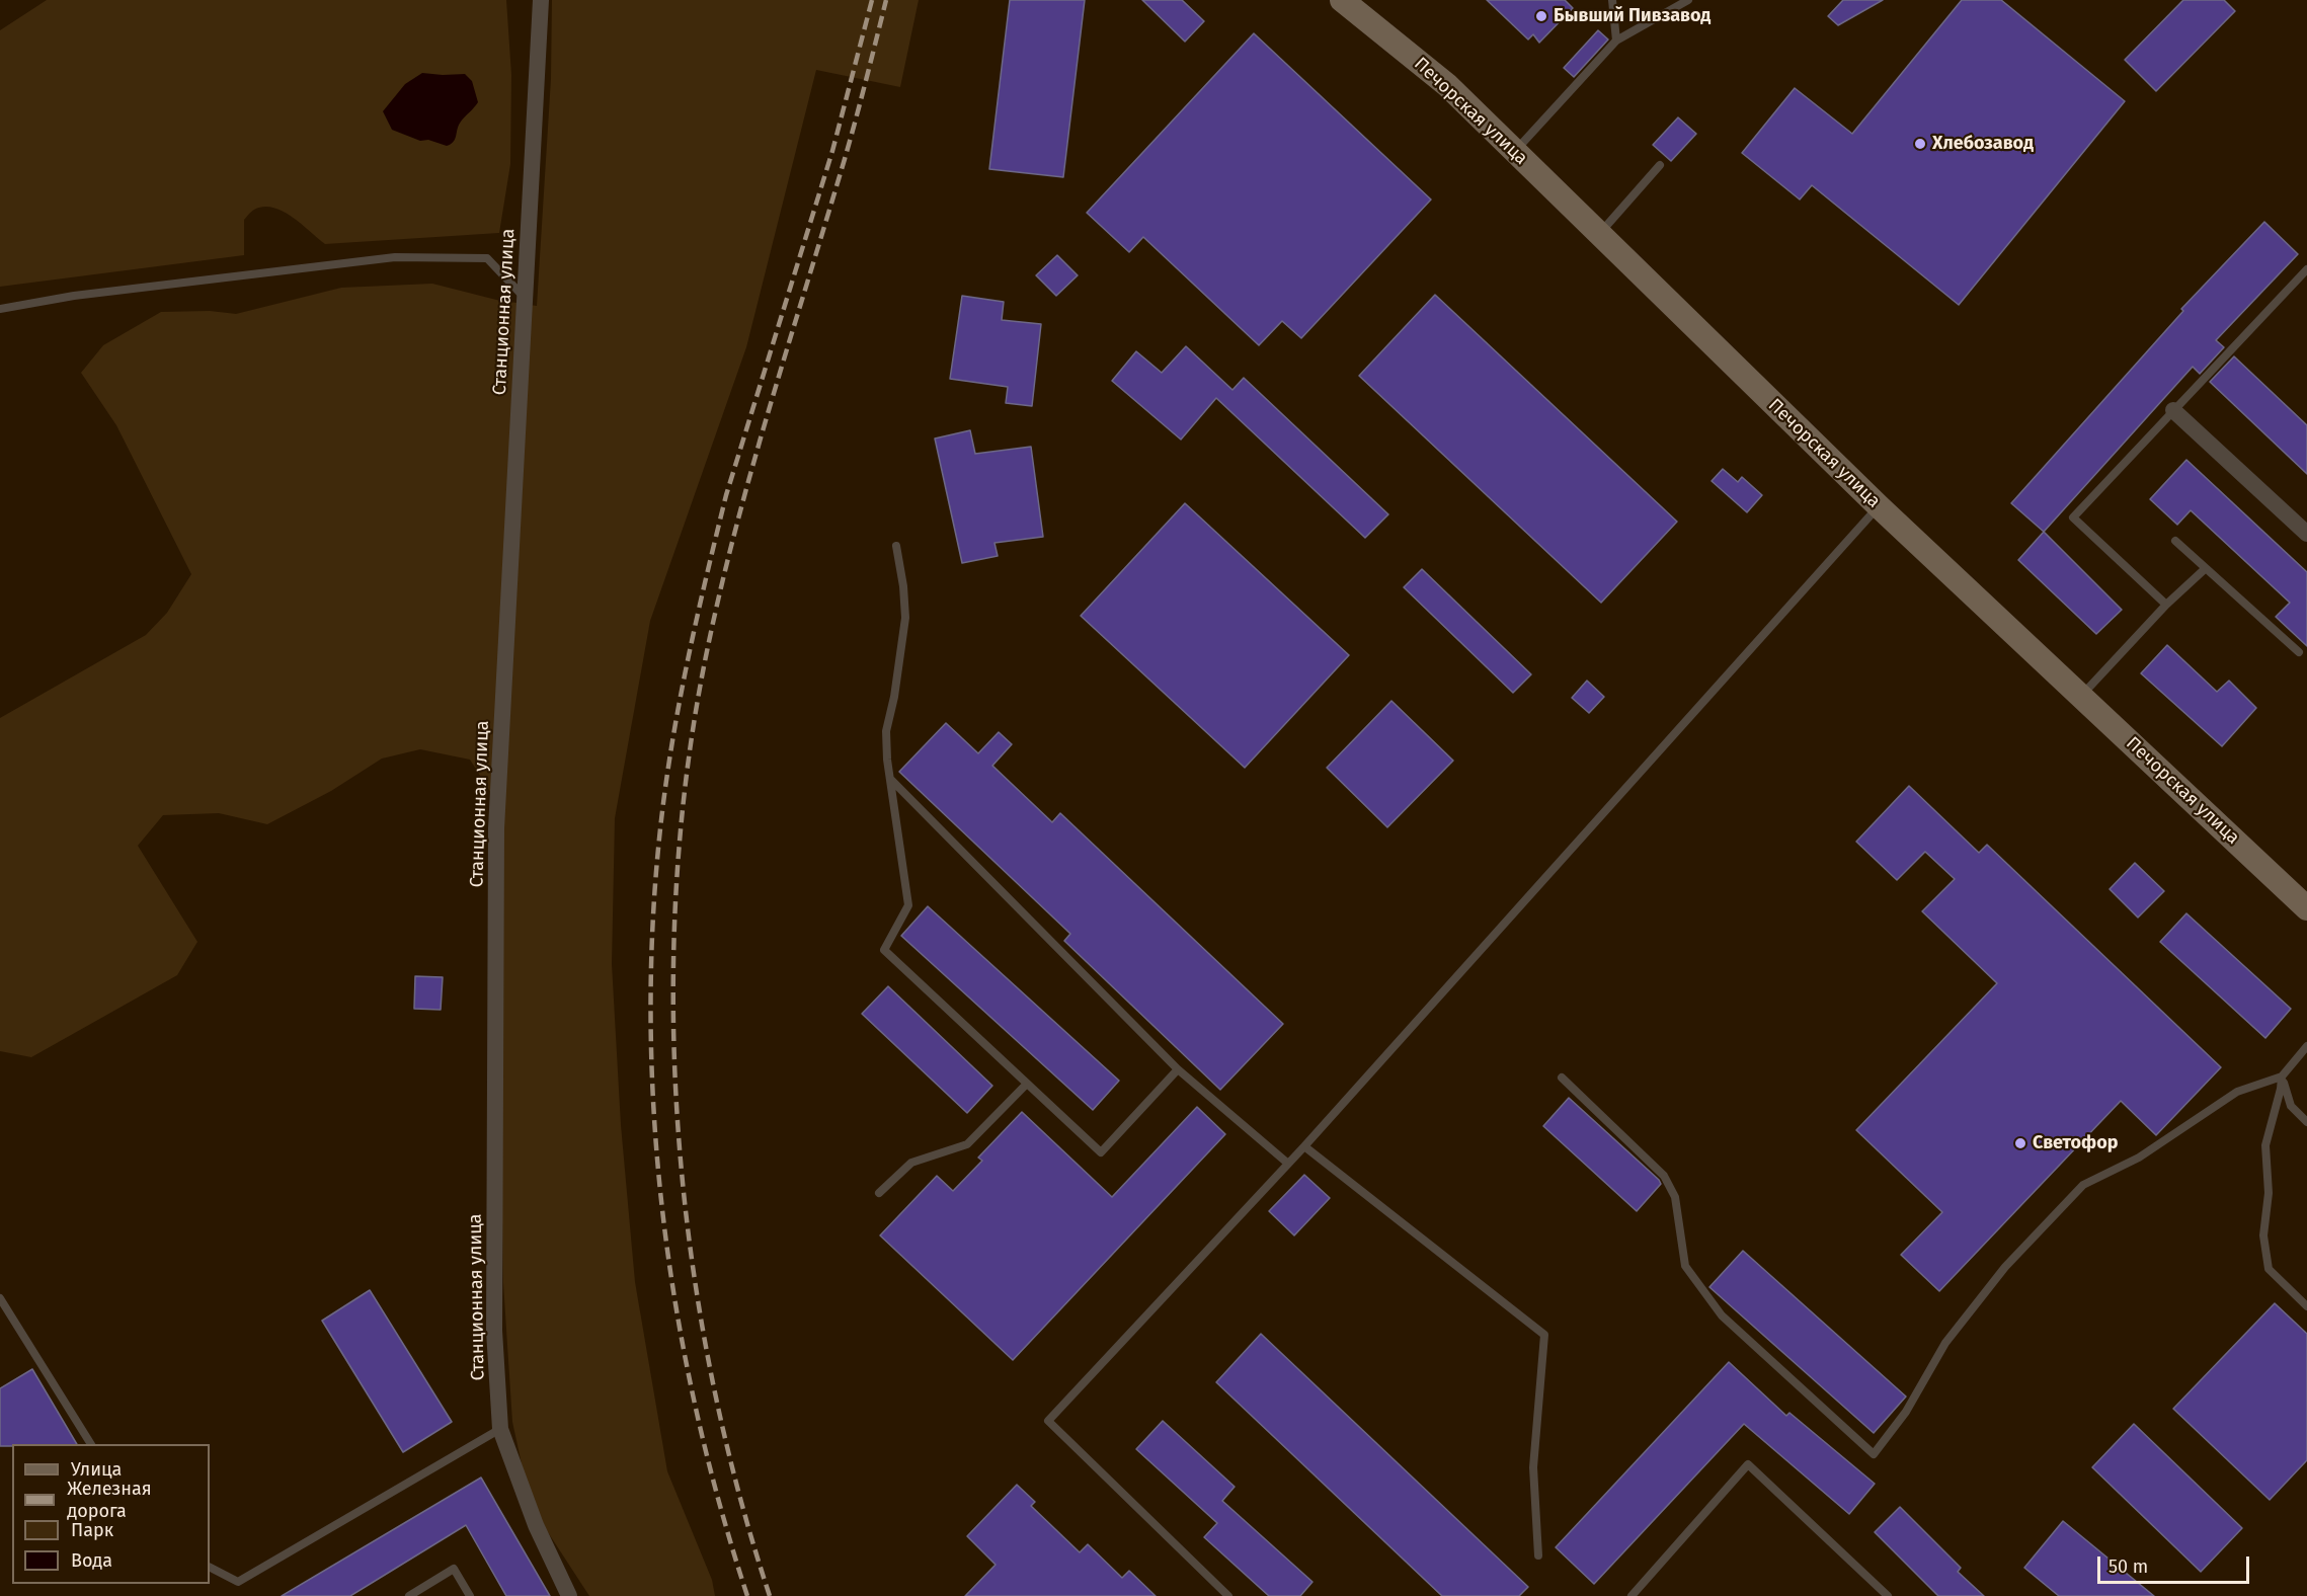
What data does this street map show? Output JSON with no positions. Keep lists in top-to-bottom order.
{
  "streets": {
    "street": ["Печорская улица", "Станционная улица"]
  },
  "places": ["Бывший Пивзавод", "Хлебозавод", "Светофор"],
  "legend": [
    "Улица",
    "Железная дорога",
    "Парк",
    "Вода"
  ],
  "scale_bar": "50 m"
}
